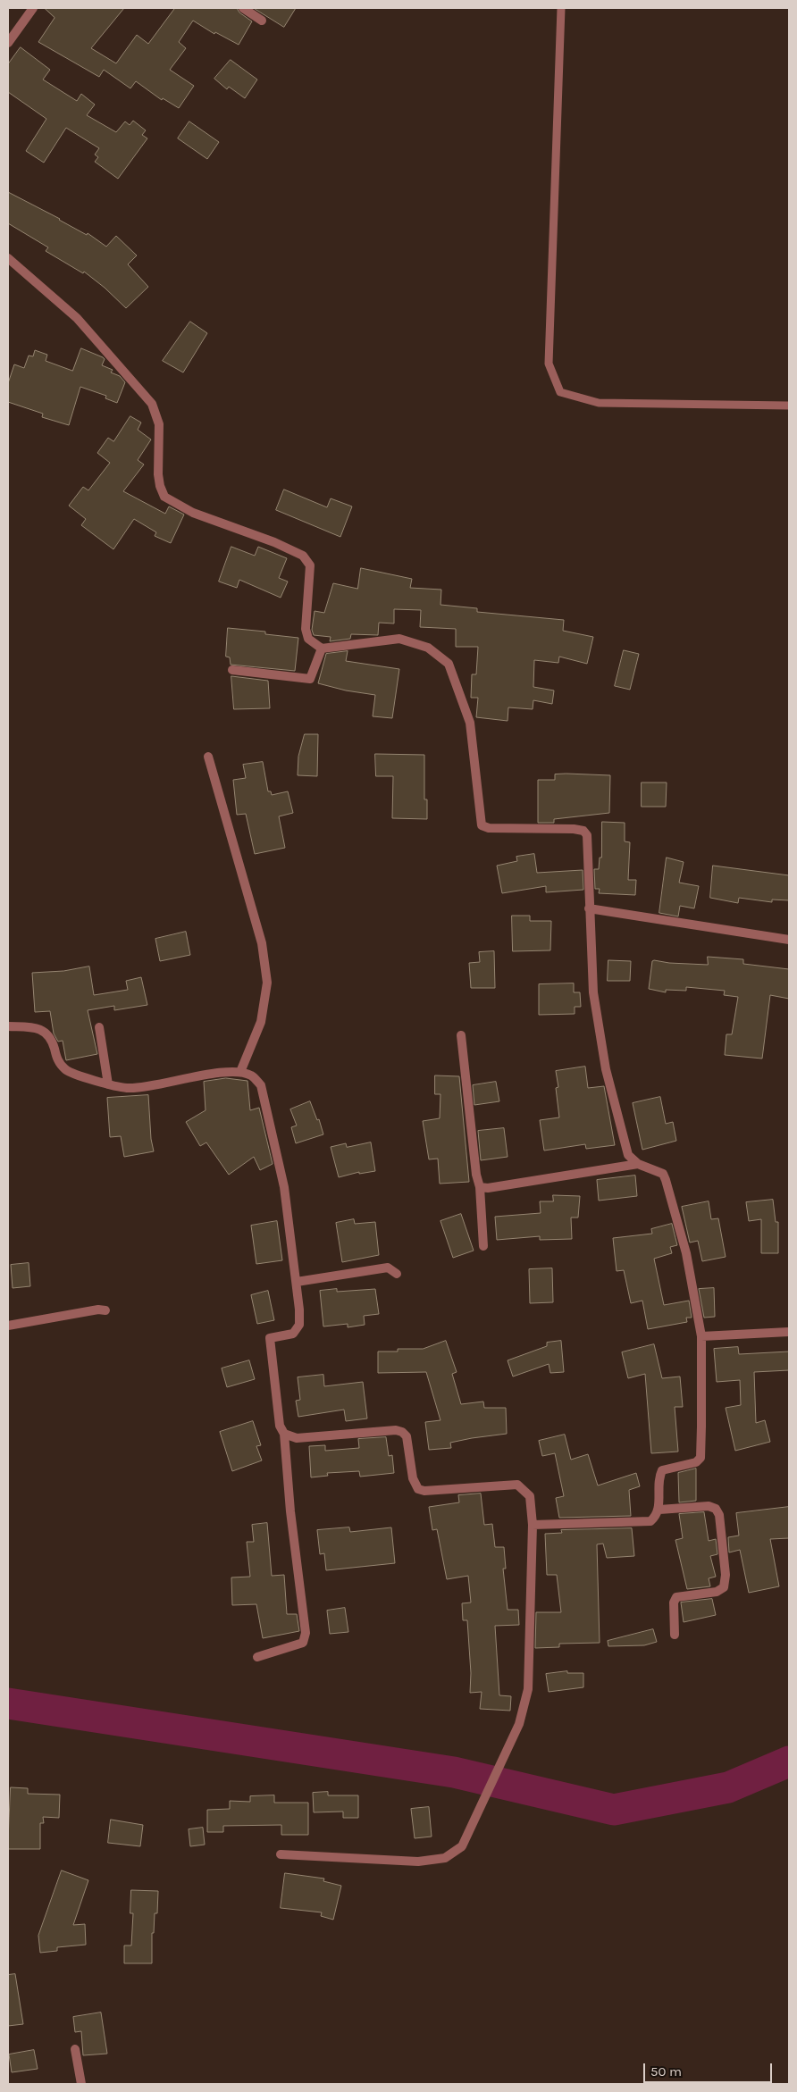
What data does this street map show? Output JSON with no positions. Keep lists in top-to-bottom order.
{
  "scale_bar": "50 m"
}
